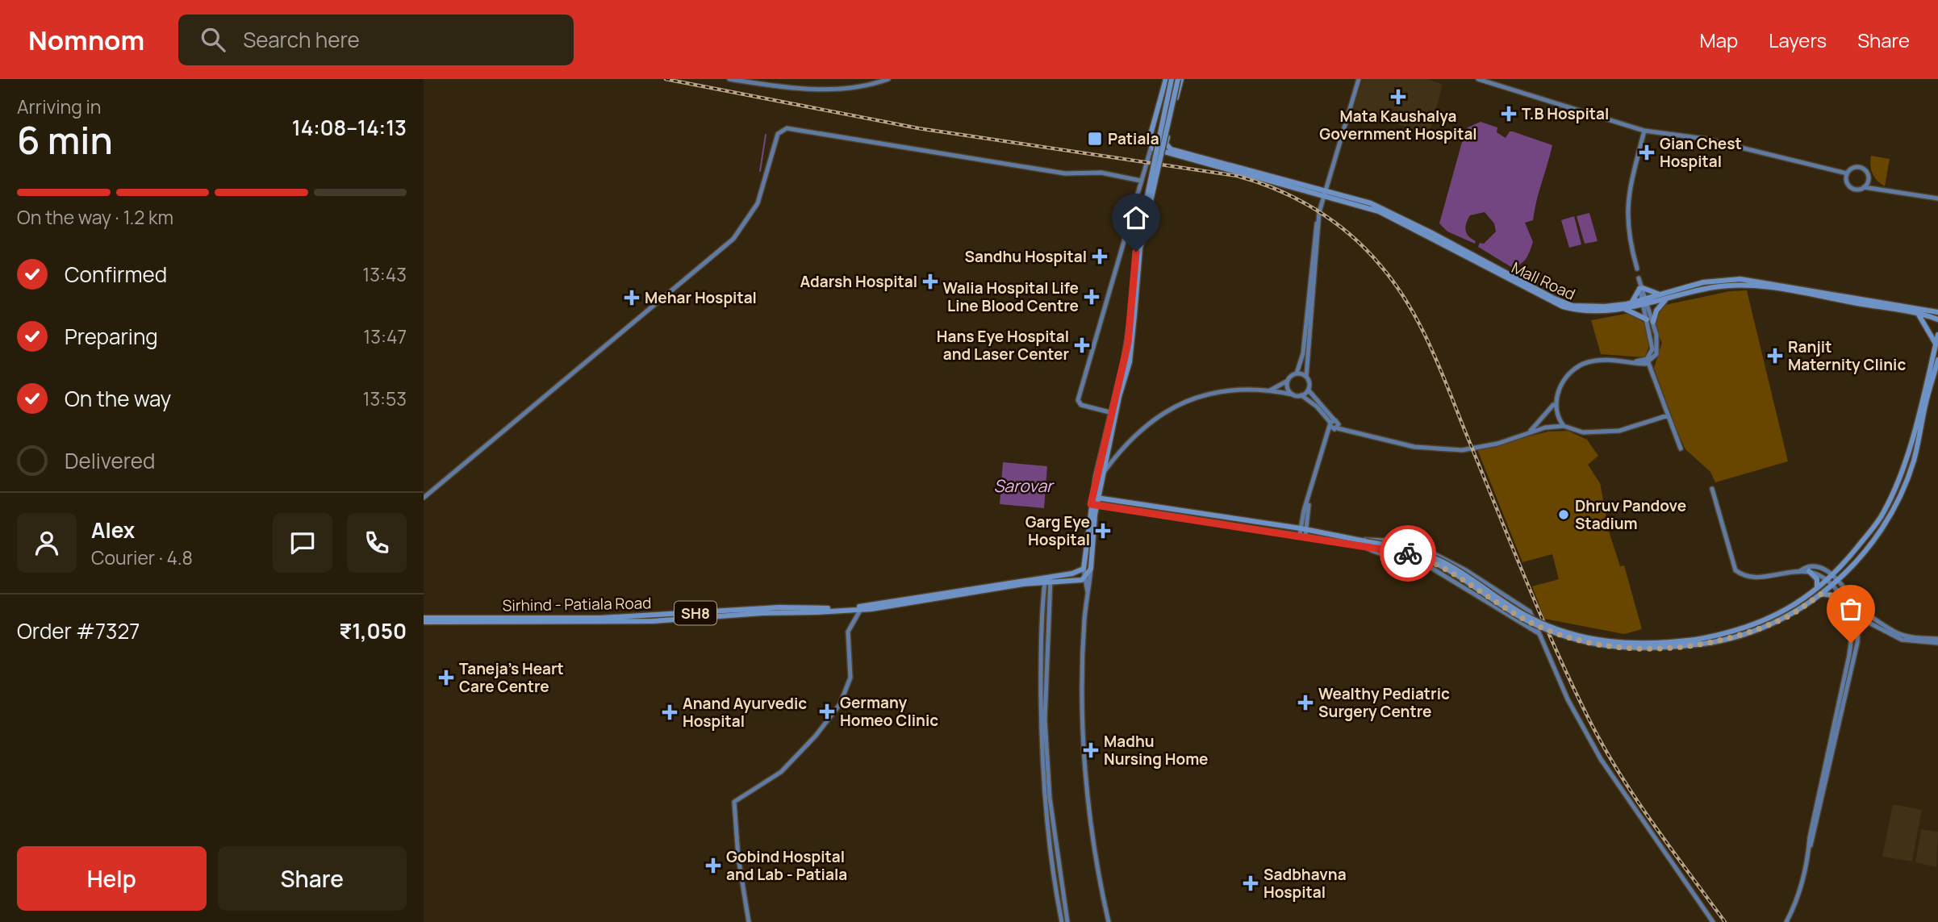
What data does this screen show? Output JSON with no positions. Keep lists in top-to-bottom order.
{
  "streets": {
    "main road": ["Mall Road", "Sirhind - Patiala Road", "SH8"]
  },
  "crossings": [
    ["Sirhind - Patiala Road", "SH8"]
  ],
  "water": ["Sarovar"],
  "places": {
    "health": [
      "Mata Kaushalya Government Hospital",
      "T.B Hospital",
      "Gian Chest Hospital",
      "Sandhu Hospital",
      "Adarsh Hospital",
      "Walia Hospital Life Line Blood Centre",
      "Mehar Hospital",
      "Hans Eye Hospital and Laser Center",
      "Ranjit Maternity Clinic",
      "Garg Eye Hospital",
      "Taneja's Heart Care Centre",
      "Wealthy Pediatric Surgery Centre",
      "Germany Homeo Clinic",
      "Anand Ayurvedic Hospital",
      "Madhu Nursing Home",
      "Gobind Hospital and Lab - Patiala",
      "Sadbhavna Hospital"
    ],
    "transit": ["Patiala"],
    "other": ["Dhruv Pandove Stadium"]
  },
  "page": {
    "header": "Nomnom",
    "search": "Search here",
    "nav": ["Map", "Layers", "Share"],
    "heading": ["6 min", "Arriving in", "14:08–14:13"],
    "panel": [
      "Alex",
      "Courier · 4.8",
      "Order #7327",
      "₹1,050"
    ],
    "bar": "On the way · 1.2 km",
    "list": [
      ["Confirmed", "13:43"],
      ["Preparing", "13:47"],
      ["On the way", "13:53"],
      "Delivered"
    ],
    "buttons": ["Help", "Share"]
  }
}
